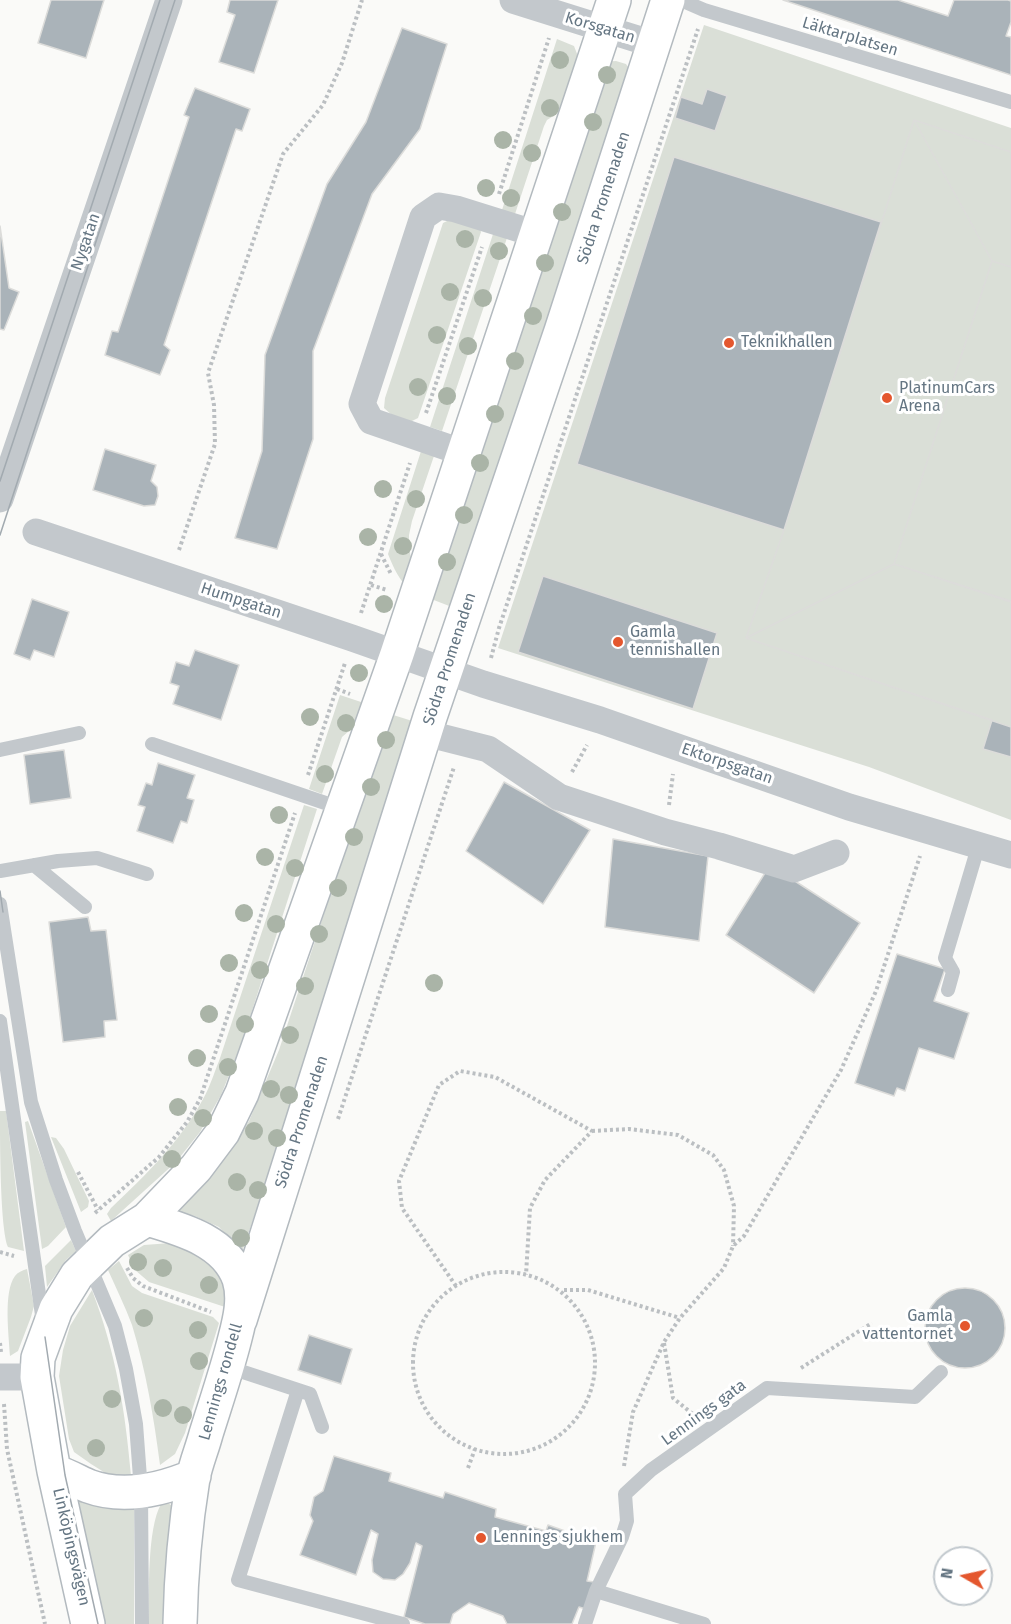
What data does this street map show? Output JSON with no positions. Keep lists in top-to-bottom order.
{
  "streets": {
    "main road": ["Södra Promenaden", "Lennings rondell", "Linköpingsvägen"],
    "street": [
      "Korsgatan",
      "Nygatan",
      "Humpgatan",
      "Ektorpsgatan"
    ],
    "lane": ["Läktarplatsen", "Lennings gata"]
  },
  "crossings": [
    ["Korsgatan", "Södra Promenaden"],
    ["Södra Promenaden", "Humpgatan"],
    ["Södra Promenaden", "Ektorpsgatan"],
    ["Södra Promenaden", "Lennings rondell"],
    ["Humpgatan", "Ektorpsgatan"]
  ],
  "places": [
    "Teknikhallen",
    "PlatinumCars Arena",
    "Gamla tennishallen",
    "Gamla vattentornet",
    "Lennings sjukhem"
  ],
  "north": "left"
}
